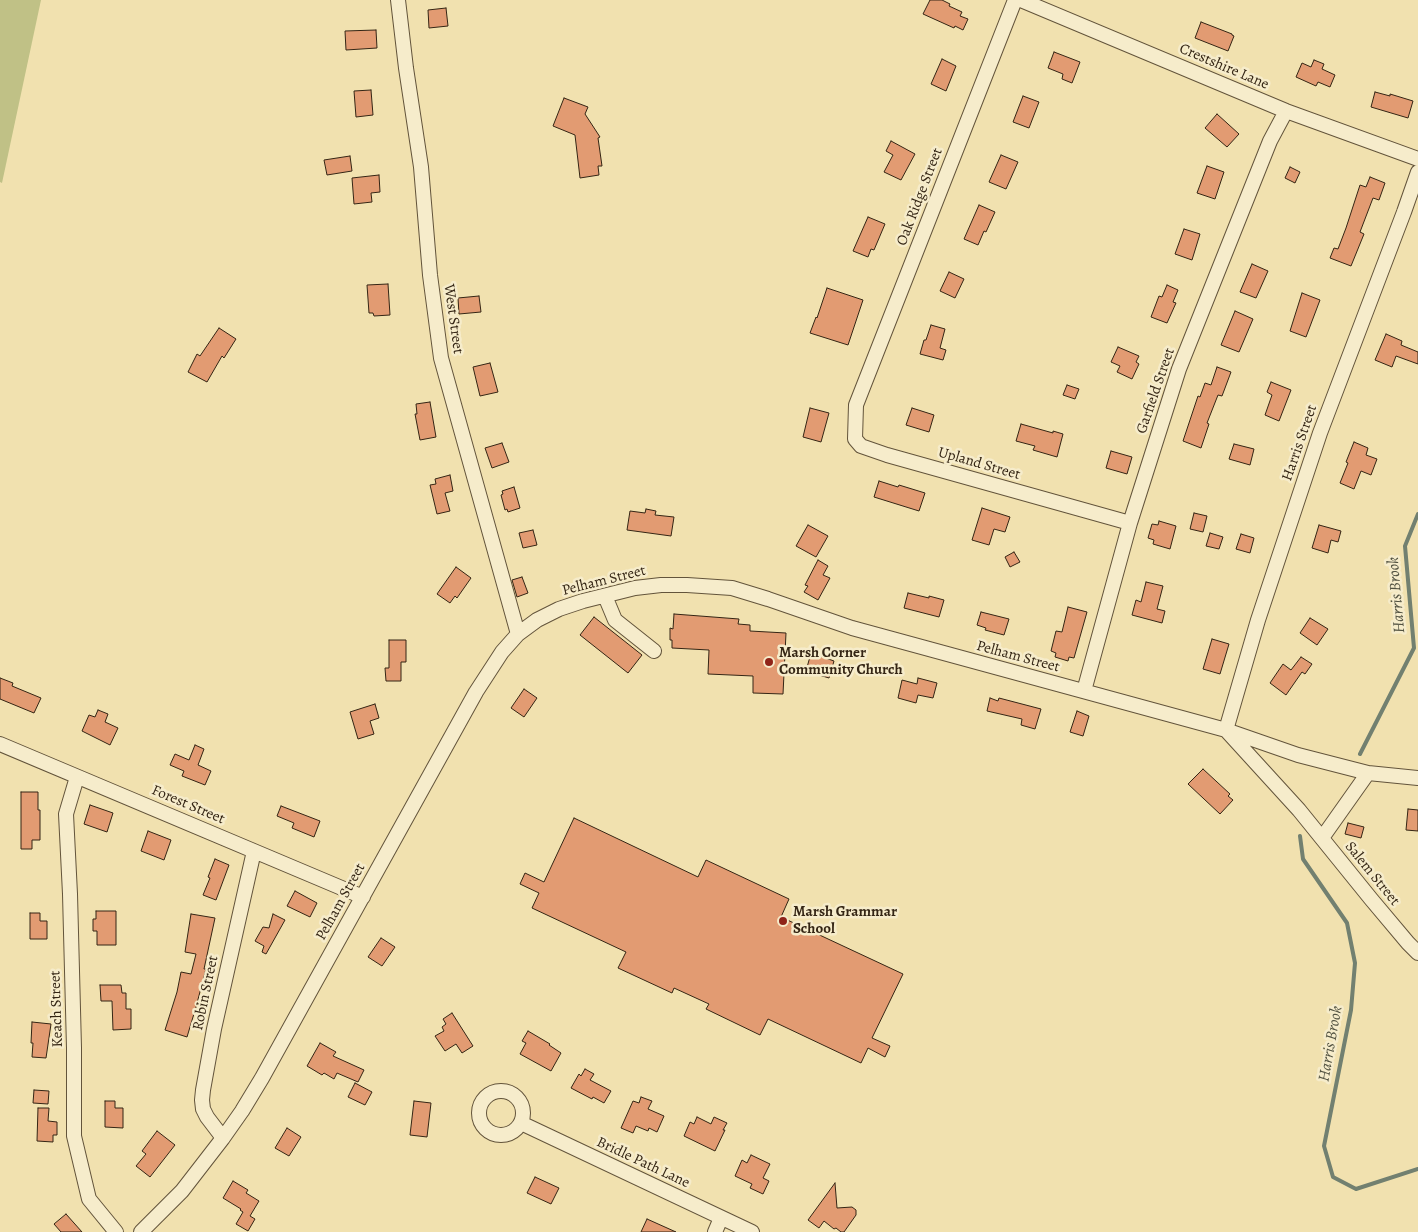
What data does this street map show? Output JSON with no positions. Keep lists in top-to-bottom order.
{
  "streets": {
    "street": [
      "Crestshire Lane",
      "Oak Ridge Street",
      "West Street",
      "Garfield Street",
      "Harris Street",
      "Upland Street",
      "Pelham Street",
      "Forest Street",
      "Salem Street",
      "Robin Street",
      "Keach Street",
      "Bridle Path Lane"
    ]
  },
  "crossings": [
    ["Crestshire Lane", "Garfield Street"],
    ["Oak Ridge Street", "Upland Street"],
    ["West Street", "Pelham Street"],
    ["Garfield Street", "Upland Street"],
    ["Garfield Street", "Pelham Street"],
    ["Harris Street", "Pelham Street"],
    ["Harris Street", "Salem Street"],
    ["Pelham Street", "Forest Street"],
    ["Pelham Street", "Salem Street"],
    ["Pelham Street", "Robin Street"],
    ["Forest Street", "Robin Street"],
    ["Forest Street", "Keach Street"]
  ],
  "water": ["Harris Brook"],
  "places": ["Marsh Corner Community Church", "Marsh Grammar School"]
}
